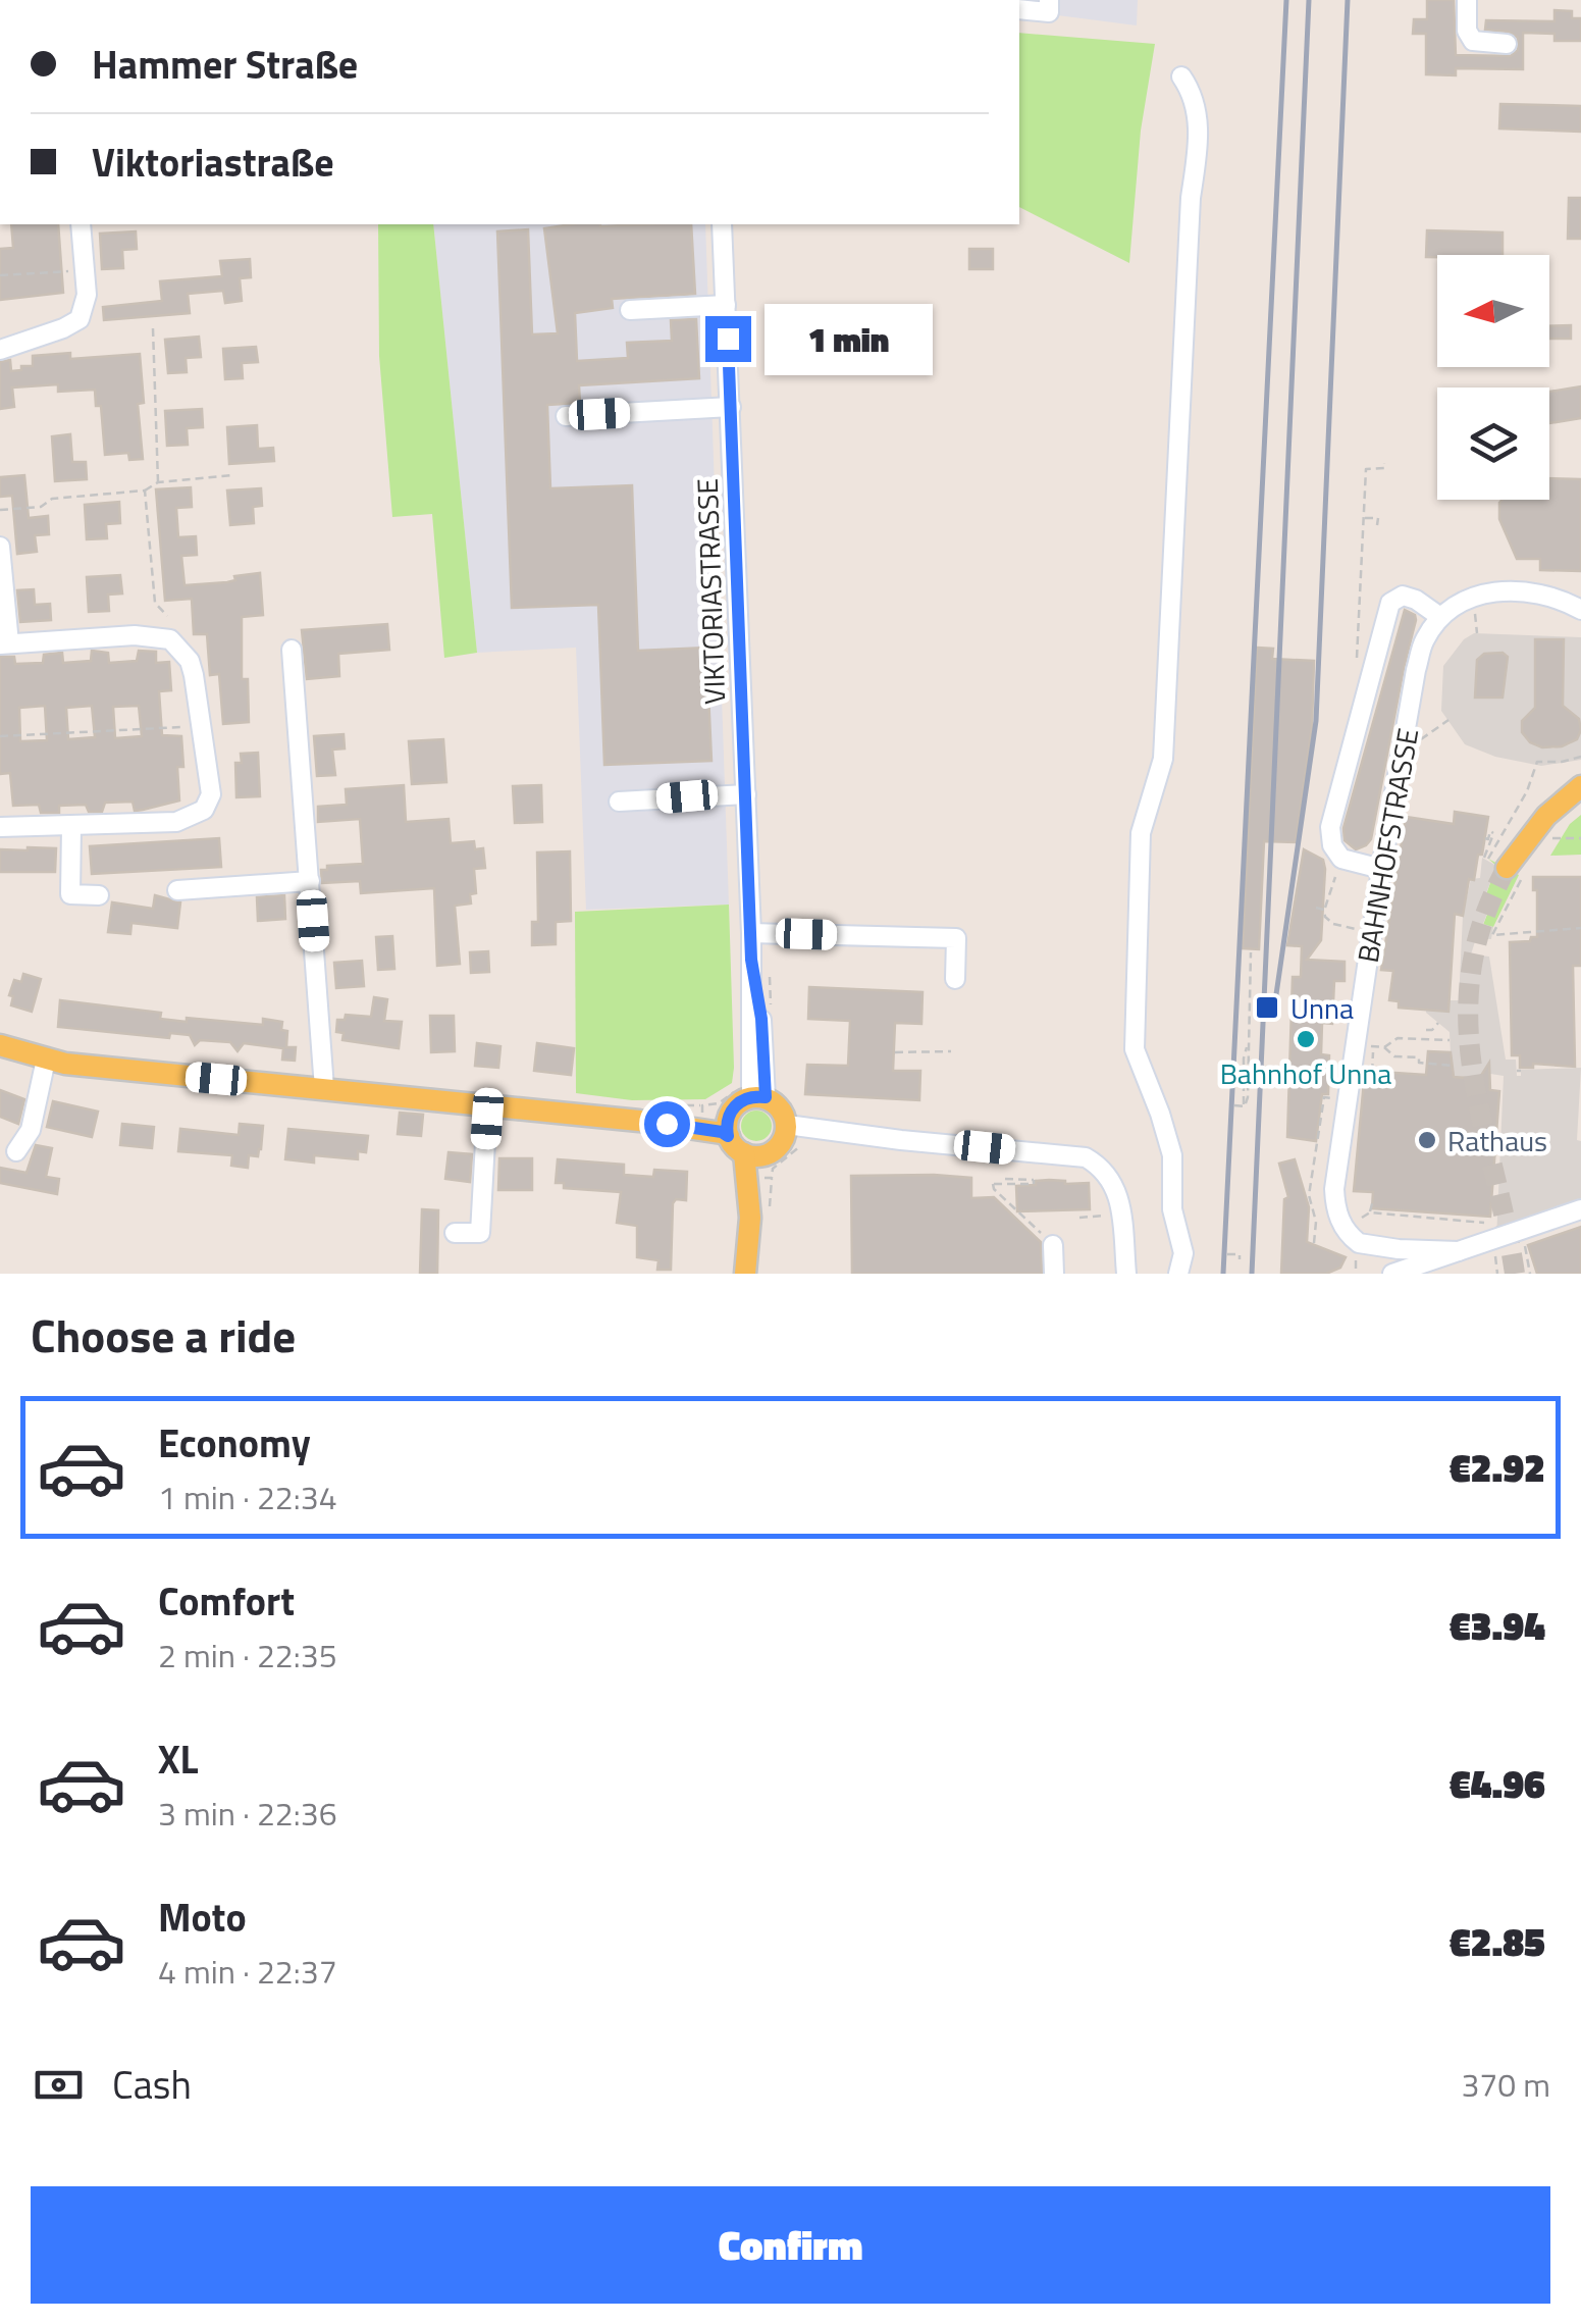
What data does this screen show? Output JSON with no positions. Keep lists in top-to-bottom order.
{
  "streets": {
    "street": ["VIKTORIASTRASSE", "BAHNHOFSTRASSE"]
  },
  "places": {
    "transit": ["Unna"],
    "other": ["Bahnhof Unna", "Rathaus"]
  },
  "north": "left",
  "page": {
    "banner": ["Hammer Straße", "Viktoriastraße"],
    "bubble": "1 min",
    "heading": "Choose a ride",
    "list": [
      {
        "name": "Economy",
        "note": "1 min · 22:34",
        "value": "€2.92"
      },
      {
        "name": "Comfort",
        "note": "2 min · 22:35",
        "value": "€3.94"
      },
      {
        "name": "XL",
        "note": "3 min · 22:36",
        "value": "€4.96"
      },
      {
        "name": "Moto",
        "note": "4 min · 22:37",
        "value": "€2.85"
      }
    ],
    "pay": ["Cash", "370 m"],
    "buttons": "Confirm"
  }
}
